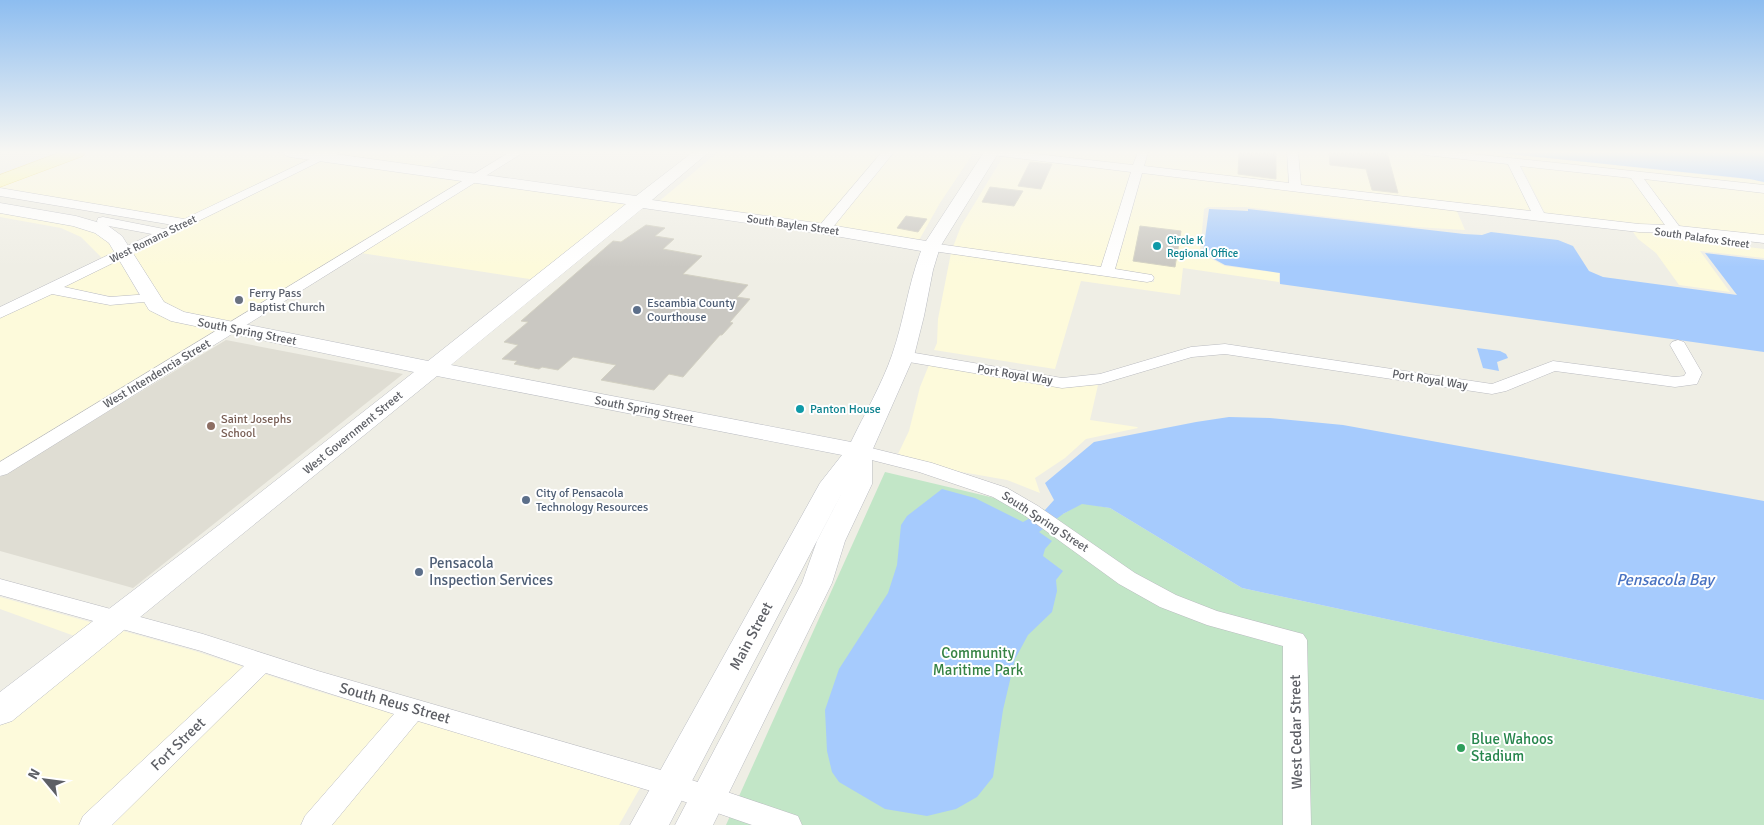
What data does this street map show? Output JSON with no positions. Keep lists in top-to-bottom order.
{
  "streets": {
    "street": [
      "South Baylen Street",
      "South Palafox Street",
      "West Romana Street",
      "South Spring Street",
      "West Intendencia Street",
      "Port Royal Way",
      "West Government Street",
      "Main Street",
      "South Reus Street",
      "West Cedar Street",
      "Fort Street"
    ]
  },
  "crossings": [
    ["South Baylen Street", "West Government Street"],
    ["West Romana Street", "South Spring Street"],
    ["South Spring Street", "West Intendencia Street"],
    ["South Spring Street", "West Government Street"],
    ["South Spring Street", "Main Street"],
    ["South Spring Street", "West Cedar Street"],
    ["West Government Street", "South Reus Street"],
    ["Main Street", "South Reus Street"],
    ["South Reus Street", "Fort Street"]
  ],
  "water": ["Pensacola Bay"],
  "parks": ["Community Maritime Park"],
  "places": [
    "Circle K Regional Office",
    "Ferry Pass Baptist Church",
    "Escambia County Courthouse",
    "Panton House",
    "Saint Josephs School",
    "City of Pensacola Technology Resources",
    "Pensacola Inspection Services",
    "Blue Wahoos Stadium"
  ],
  "north": "top left"
}
